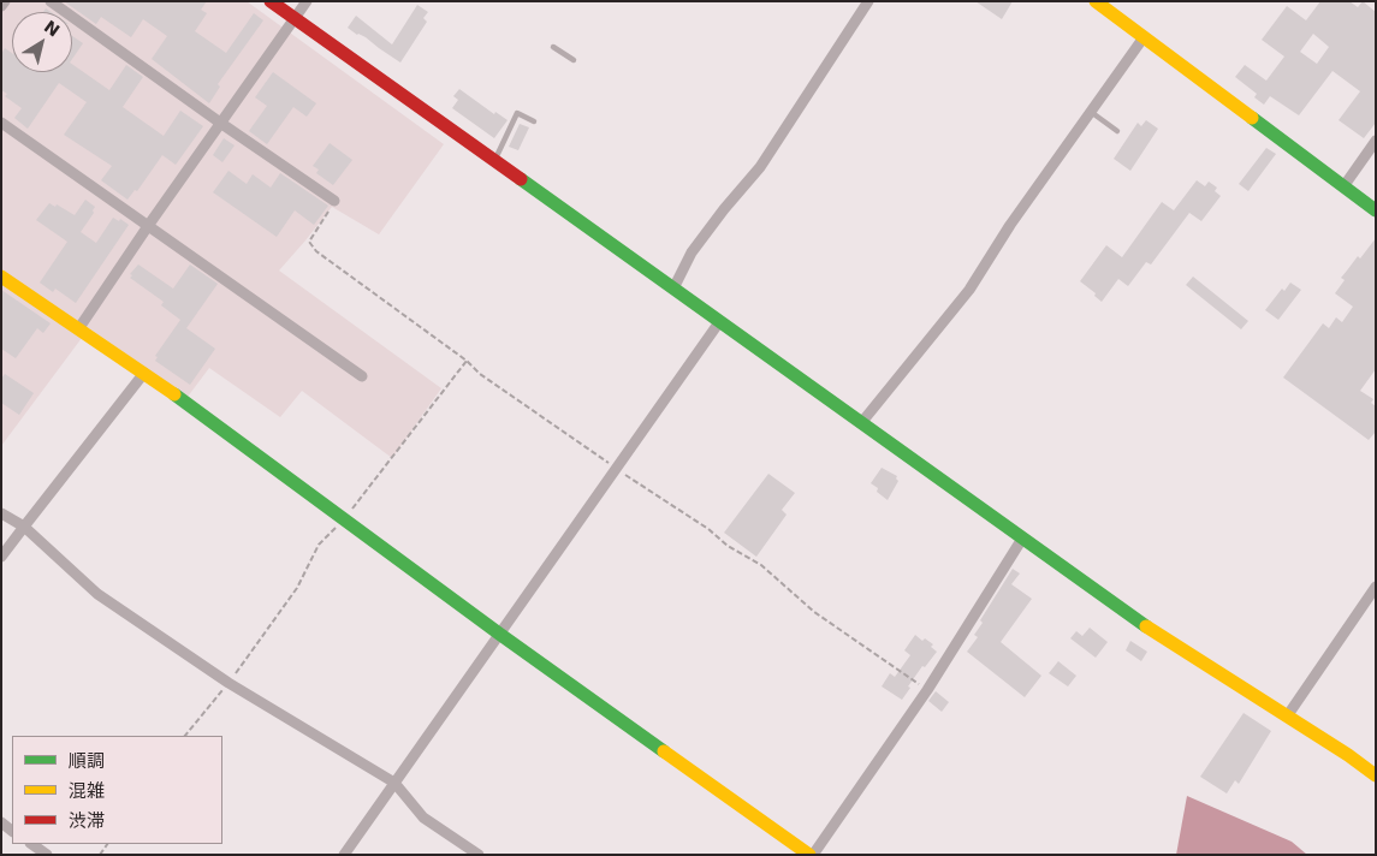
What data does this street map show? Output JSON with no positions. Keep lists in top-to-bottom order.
{
  "legend": ["順調", "混雑", "渋滞"],
  "north": "top right"
}
